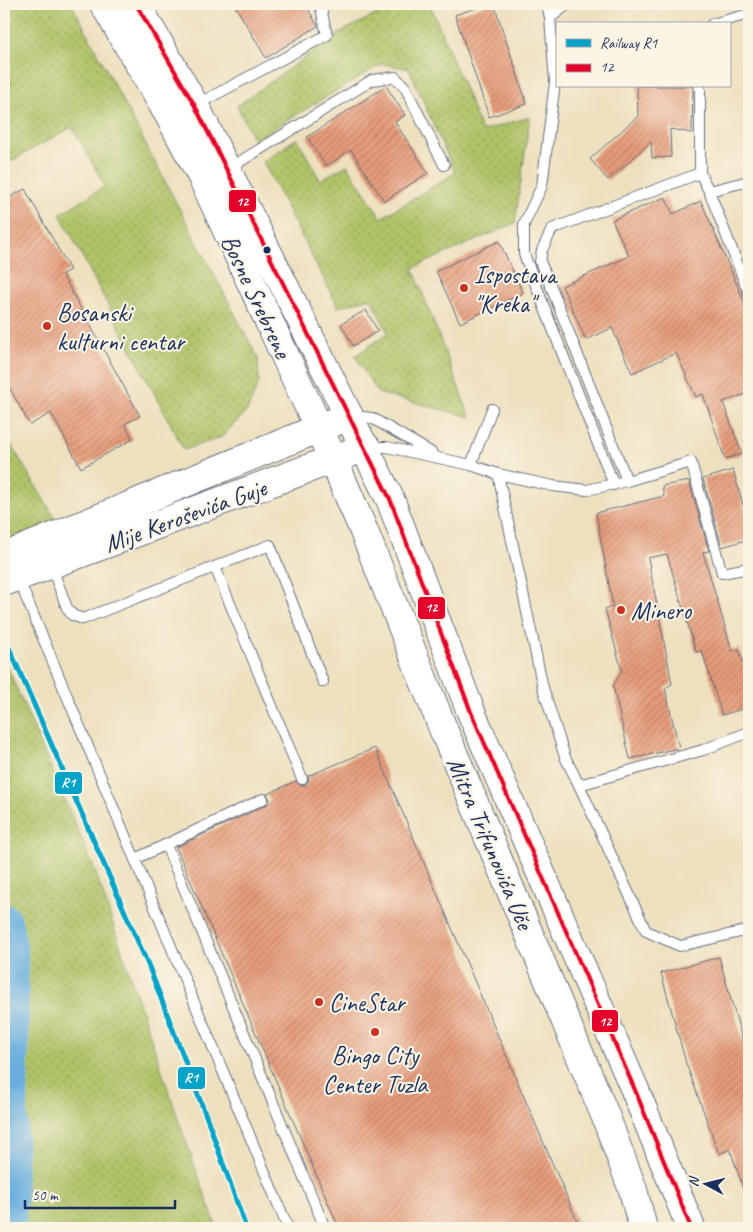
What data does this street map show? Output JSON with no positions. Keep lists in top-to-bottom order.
{
  "streets": {
    "main road": ["Bosne Srebrene", "Mije Keroševića Guje", "Mitra Trifunovića Uče"]
  },
  "crossings": [
    ["Bosne Srebrene", "Mije Keroševića Guje"],
    ["Bosne Srebrene", "Mitra Trifunovića Uče"],
    ["Mije Keroševića Guje", "Mitra Trifunovića Uče"]
  ],
  "places": [
    "Ispostava \"Kreka\"",
    "Bosanski kulturni centar",
    "Minero",
    "CineStar",
    "Bingo City Center Tuzla"
  ],
  "lines": ["transit line 12", "rail line R1"],
  "legend": ["Railway R1", "12"],
  "scale_bar": "50 m",
  "north": "left"
}
